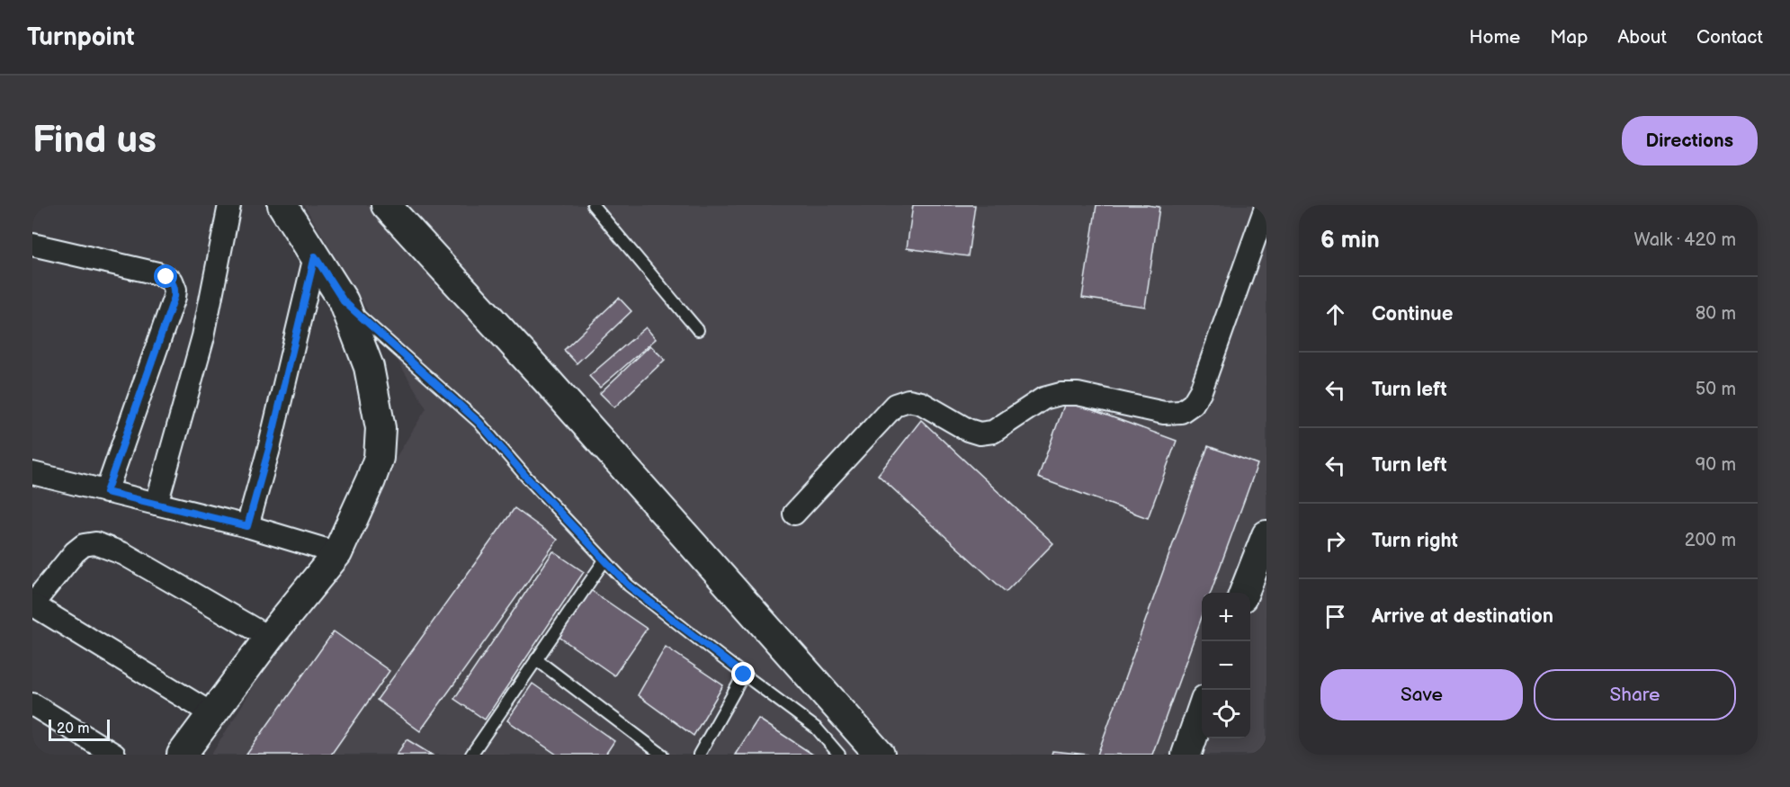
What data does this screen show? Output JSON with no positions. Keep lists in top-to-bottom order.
{
  "scale_bar": "20 m",
  "page": {
    "header": "Turnpoint",
    "nav": [
      "Home",
      "Map",
      "About",
      "Contact"
    ],
    "buttons": [
      "Directions",
      ["Save", "Share"]
    ],
    "title": "Find us",
    "heading": ["6 min", "Walk · 420 m"],
    "list": [
      ["Continue", "80 m"],
      ["Turn left", "50 m"],
      ["Turn left", "90 m"],
      ["Turn right", "200 m"],
      "Arrive at destination"
    ],
    "map_buttons": ["+", "−"],
    "scale": "20 m"
  }
}
